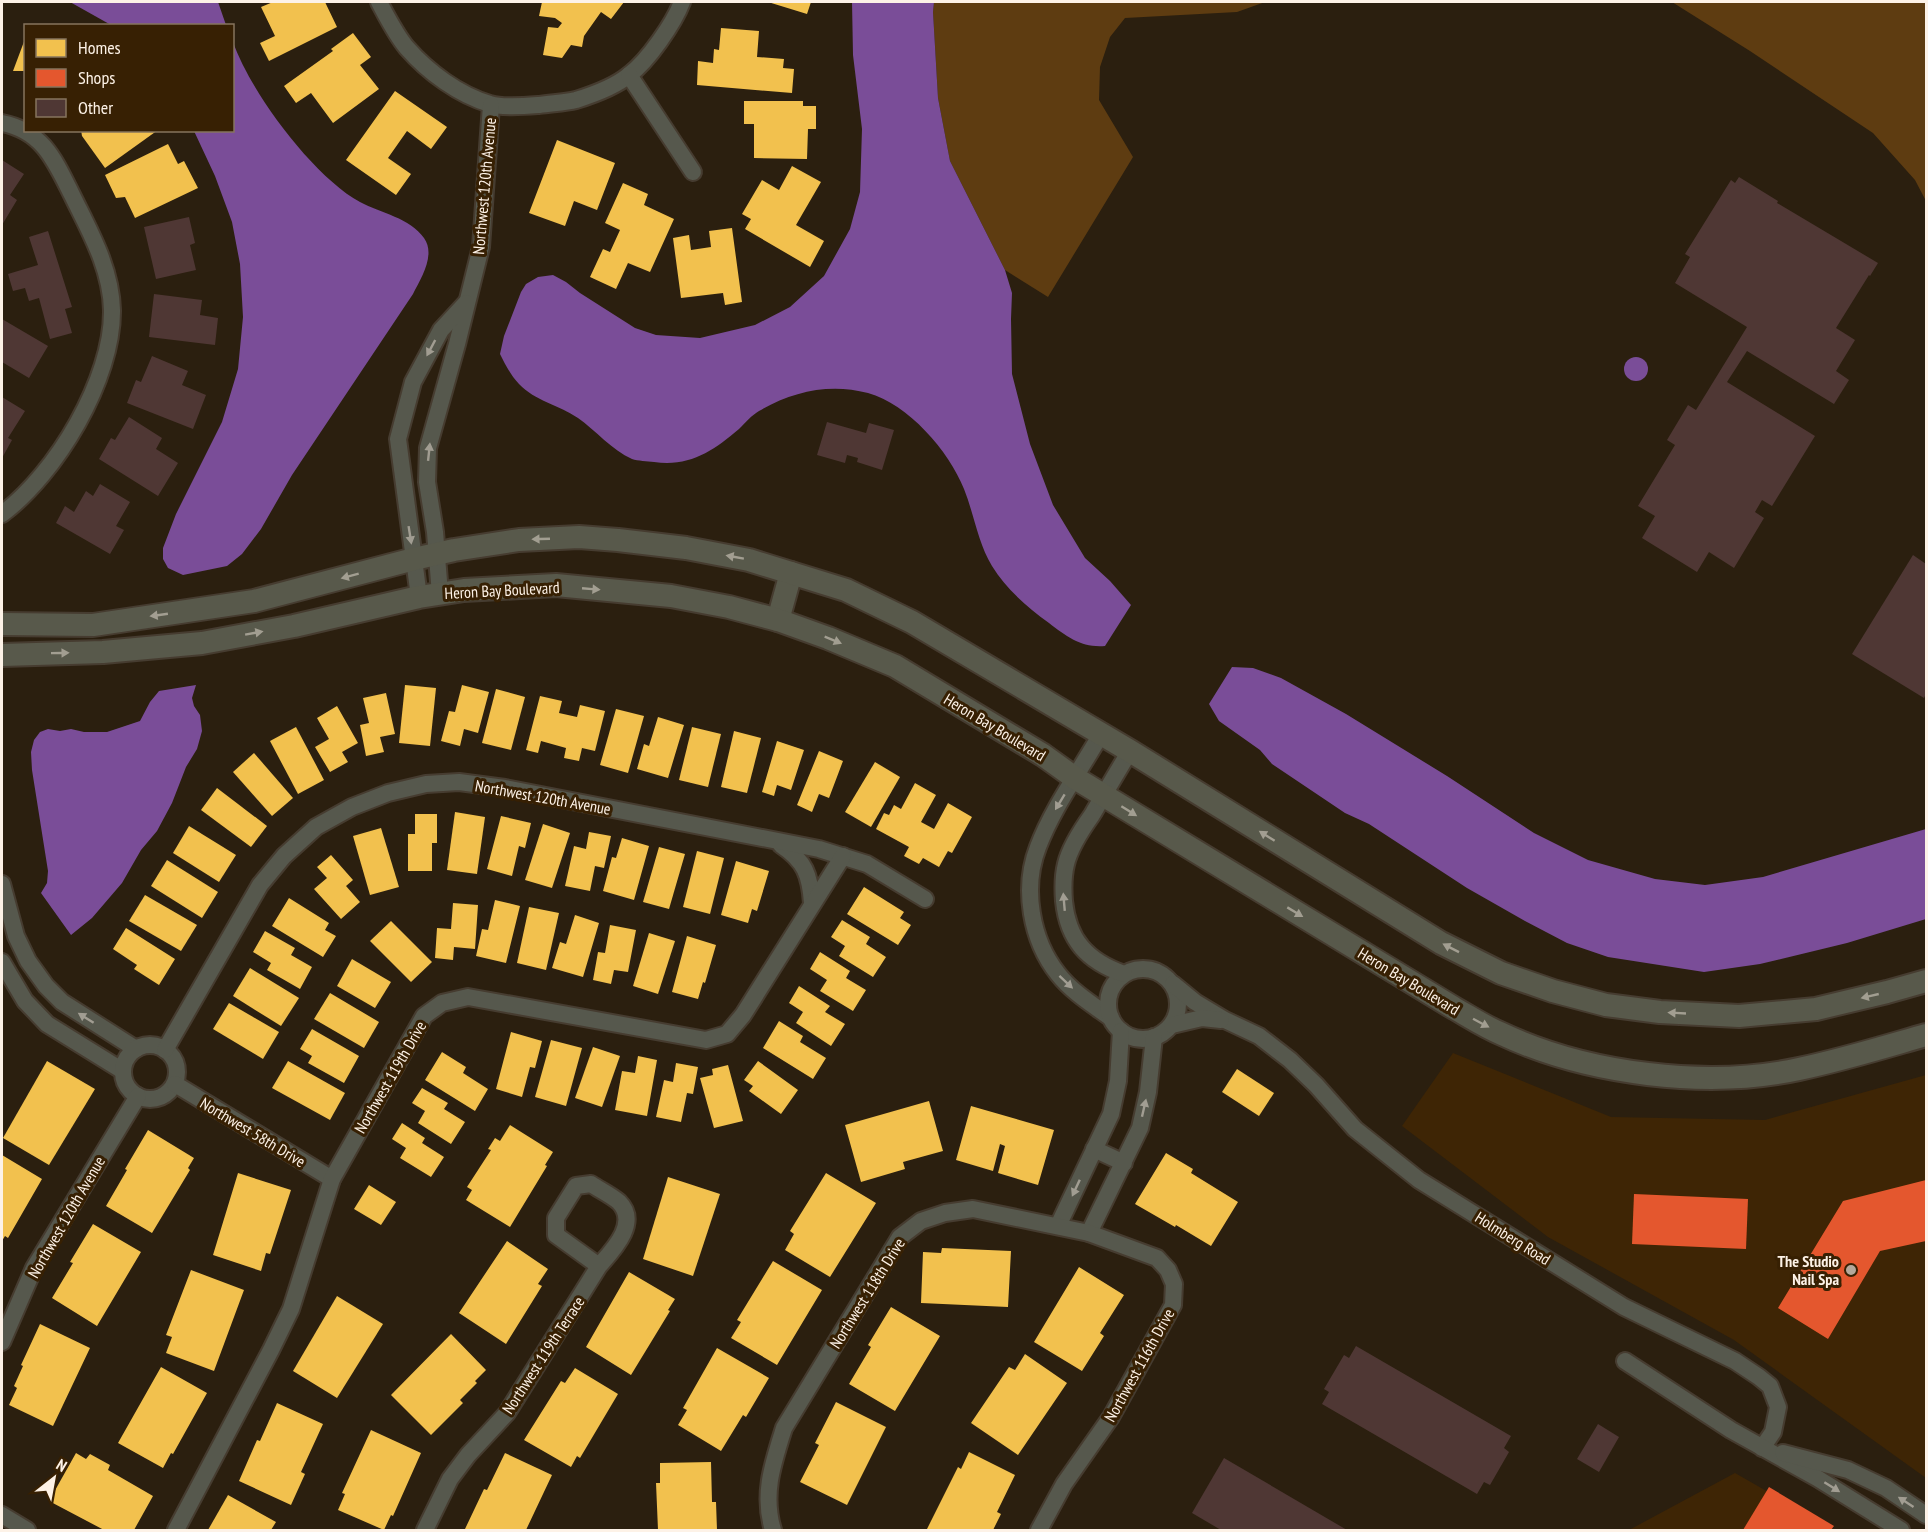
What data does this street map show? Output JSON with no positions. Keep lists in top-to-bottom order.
{
  "streets": {
    "street": [
      "Northwest 120th Avenue",
      "Heron Bay Boulevard",
      "Northwest 119th Drive",
      "Northwest 58th Drive",
      "Holmberg Road",
      "Northwest 118th Drive",
      "Northwest 119th Terrace",
      "Northwest 116th Drive"
    ]
  },
  "crossings": [
    ["Northwest 120th Avenue", "Heron Bay Boulevard"],
    ["Northwest 120th Avenue", "Northwest 119th Drive"],
    ["Northwest 120th Avenue", "Northwest 58th Drive"],
    ["Northwest 119th Drive", "Northwest 58th Drive"],
    ["Northwest 118th Drive", "Northwest 116th Drive"]
  ],
  "places": ["The Studio Nail Spa"],
  "legend": ["Homes", "Shops", "Other"],
  "north": "top right"
}
